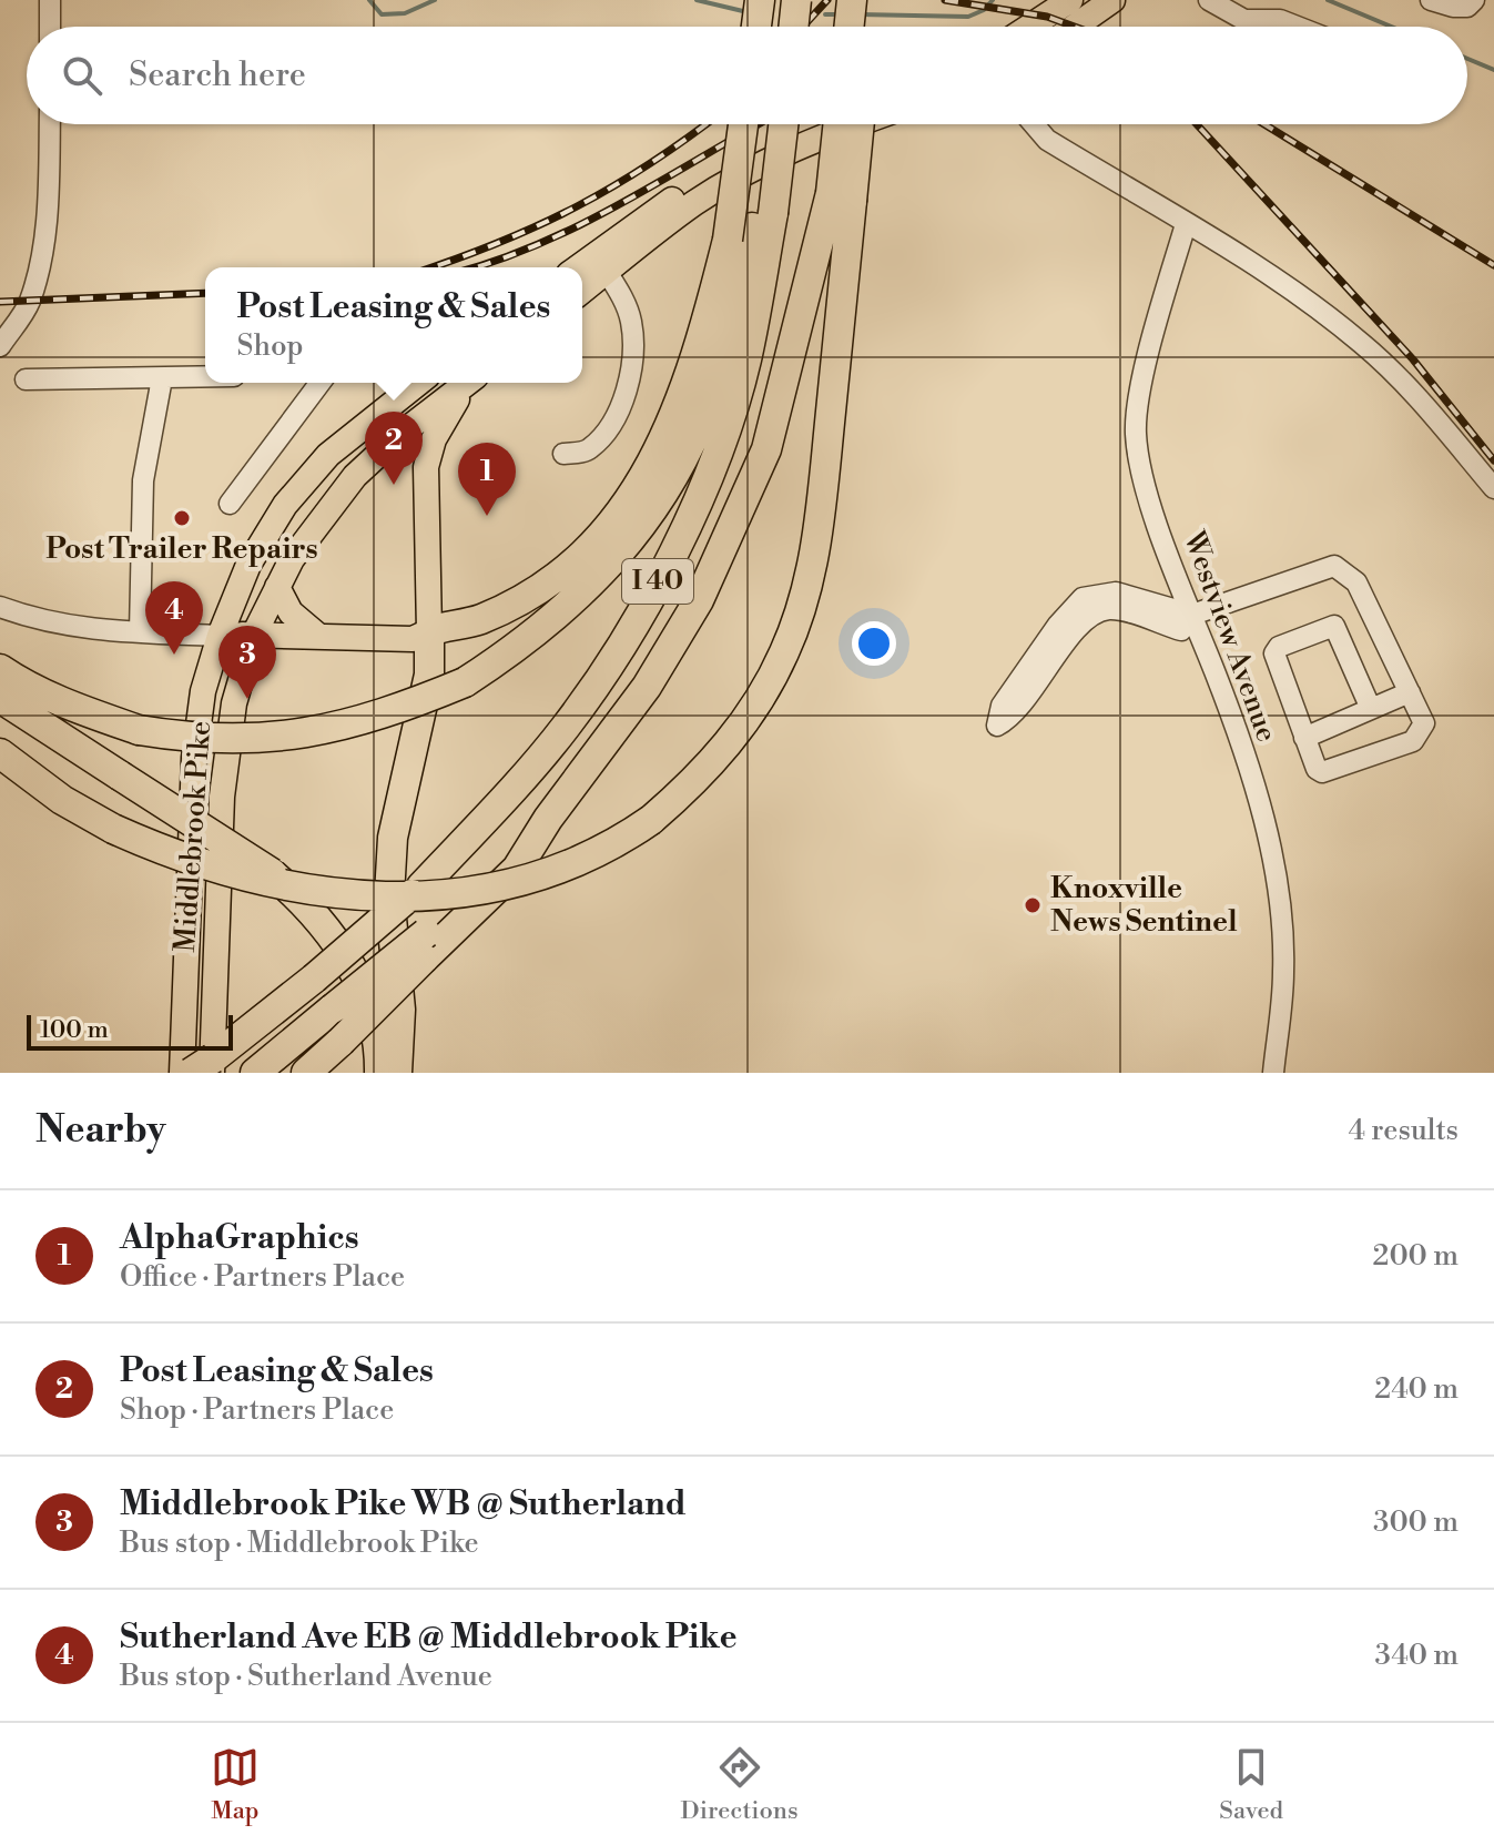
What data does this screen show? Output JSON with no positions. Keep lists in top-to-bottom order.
{
  "streets": {
    "highway": ["I 40"],
    "main road": ["Middlebrook Pike"],
    "street": ["Westview Avenue"]
  },
  "crossings": [
    ["I 40", "Middlebrook Pike"]
  ],
  "places": ["Post Trailer Repairs", "Knoxville News Sentinel"],
  "scale_bar": "100 m",
  "page": {
    "search": "Search here",
    "popup": ["Post Leasing & Sales", "Shop"],
    "pins": [
      "2",
      "1",
      "4",
      "3"
    ],
    "scale": "100 m",
    "heading": ["Nearby", "4 results"],
    "list": [
      {
        "mark": "1",
        "name": "AlphaGraphics",
        "note": "Office · Partners Place",
        "value": "200 m"
      },
      {
        "mark": "2",
        "name": "Post Leasing & Sales",
        "note": "Shop · Partners Place",
        "value": "240 m"
      },
      {
        "mark": "3",
        "name": "Middlebrook Pike WB @ Sutherland",
        "note": "Bus stop · Middlebrook Pike",
        "value": "300 m"
      },
      {
        "mark": "4",
        "name": "Sutherland Ave EB @ Middlebrook Pike",
        "note": "Bus stop · Sutherland Avenue",
        "value": "340 m"
      }
    ],
    "nav": ["Map", "Directions", "Saved"]
  }
}
